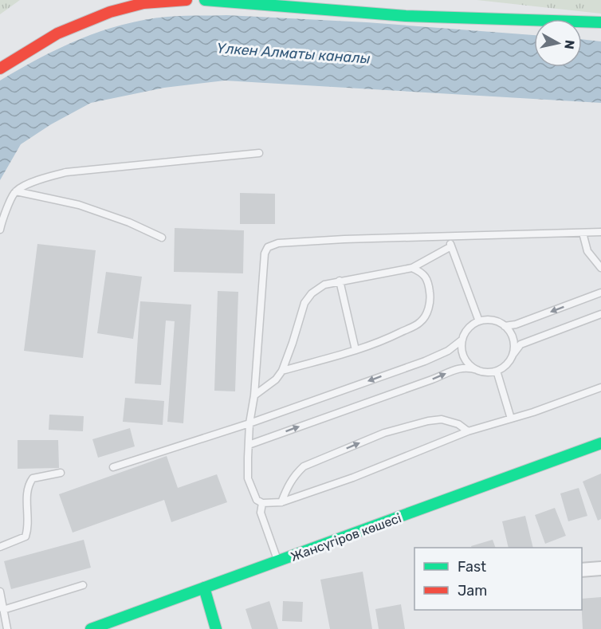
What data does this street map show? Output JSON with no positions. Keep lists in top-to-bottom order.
{
  "streets": {
    "street": ["Жансүгіров көшесі"]
  },
  "water": ["Үлкен Алматы каналы"],
  "legend": ["Fast", "Jam"],
  "north": "right"
}
